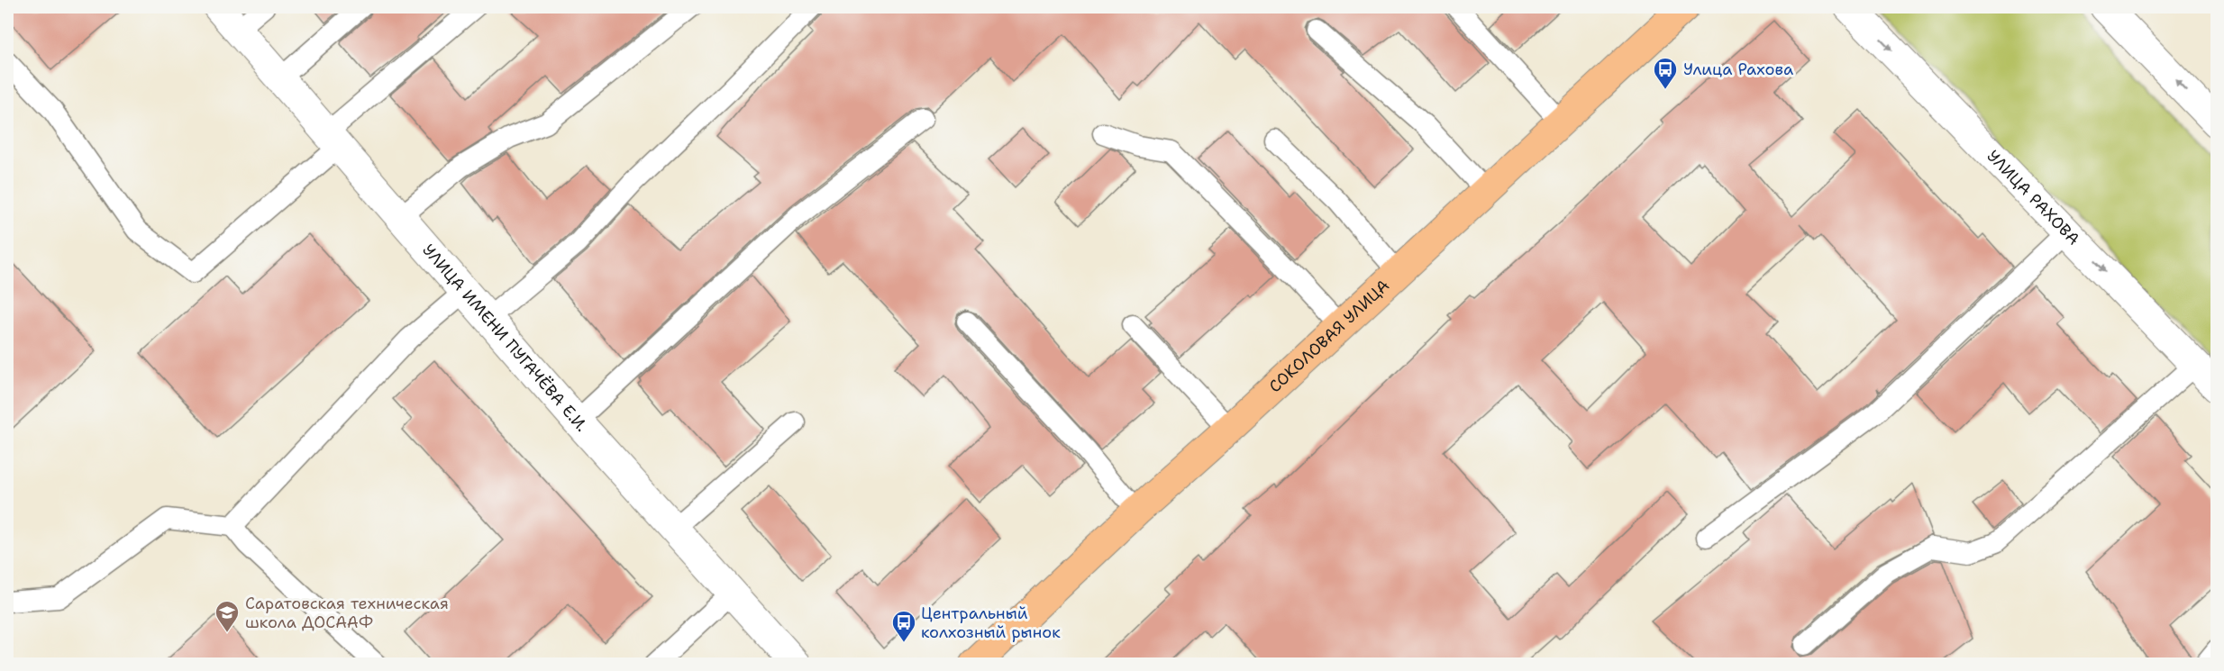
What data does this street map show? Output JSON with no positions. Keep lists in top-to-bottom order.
{
  "streets": {
    "main road": ["СОКОЛОВАЯ УЛИЦА"],
    "street": ["УЛИЦА РАХОВА", "УЛИЦА ИМЕНИ ПУГАЧЁВА Е.И."]
  },
  "places": {
    "bus stop": ["Улица Рахова", "Центральный колхозный рынок"],
    "school or university": ["Саратовская техническая школа ДОСААФ"]
  }
}
